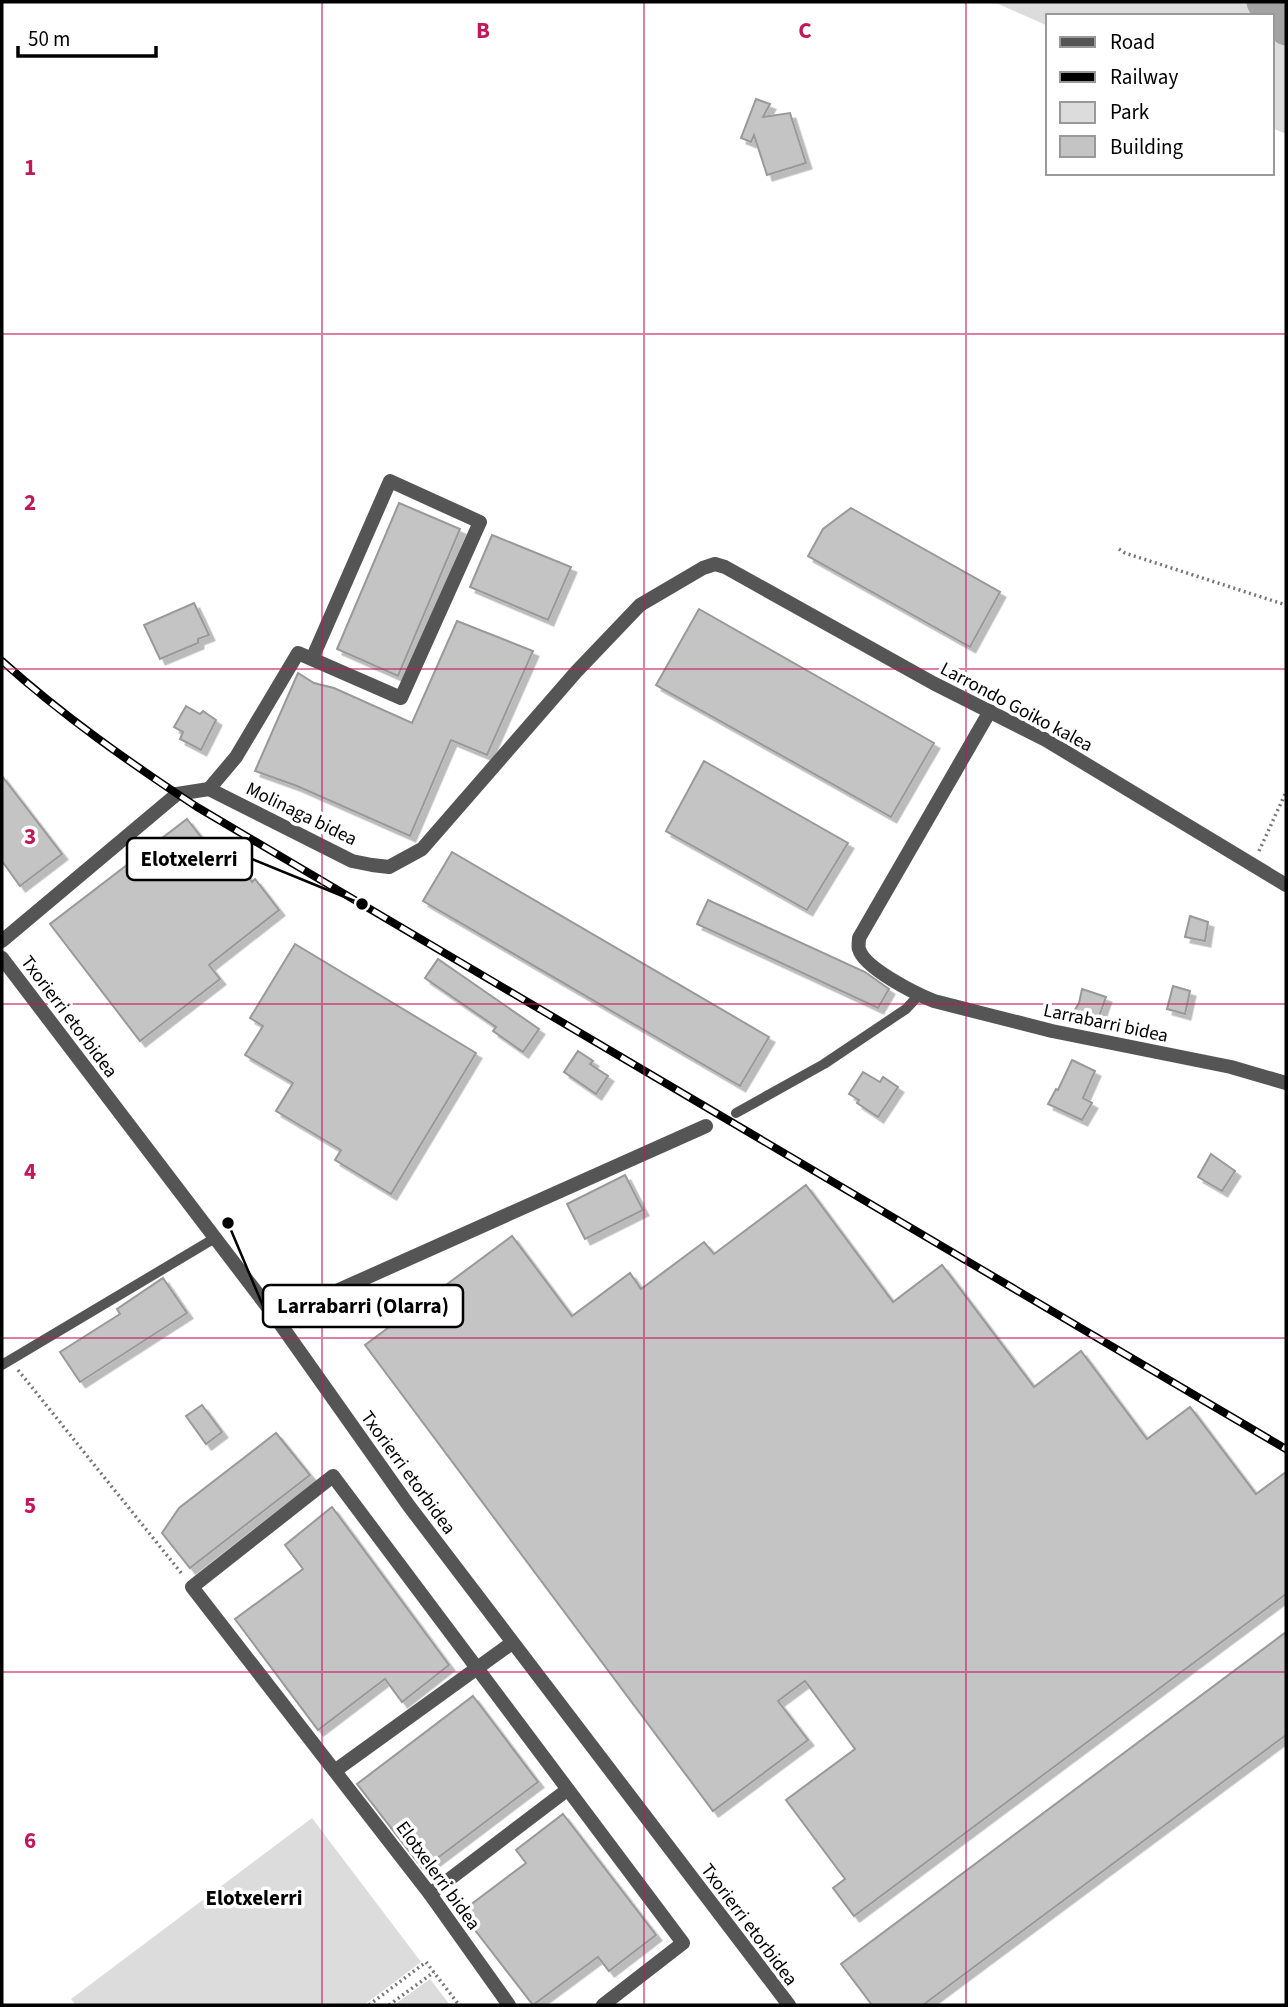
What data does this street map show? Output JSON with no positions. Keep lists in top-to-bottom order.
{
  "streets": {
    "street": [
      "Larrondo Goiko kalea",
      "Molinaga bidea",
      "Txorierri etorbidea",
      "Larrabarri bidea",
      "Elotxelerri bidea"
    ]
  },
  "crossings": [
    ["Larrondo Goiko kalea", "Molinaga bidea"],
    ["Larrondo Goiko kalea", "Larrabarri bidea"]
  ],
  "districts": ["Elotxelerri"],
  "places": ["Elotxelerri", "Larrabarri (Olarra)"],
  "legend": [
    "Road",
    "Railway",
    "Park",
    "Building"
  ],
  "scale_bar": "50 m",
  "grid": {
    "columns": ["B", "C"],
    "rows": [
      "1",
      "2",
      "3",
      "4",
      "5",
      "6"
    ]
  }
}
